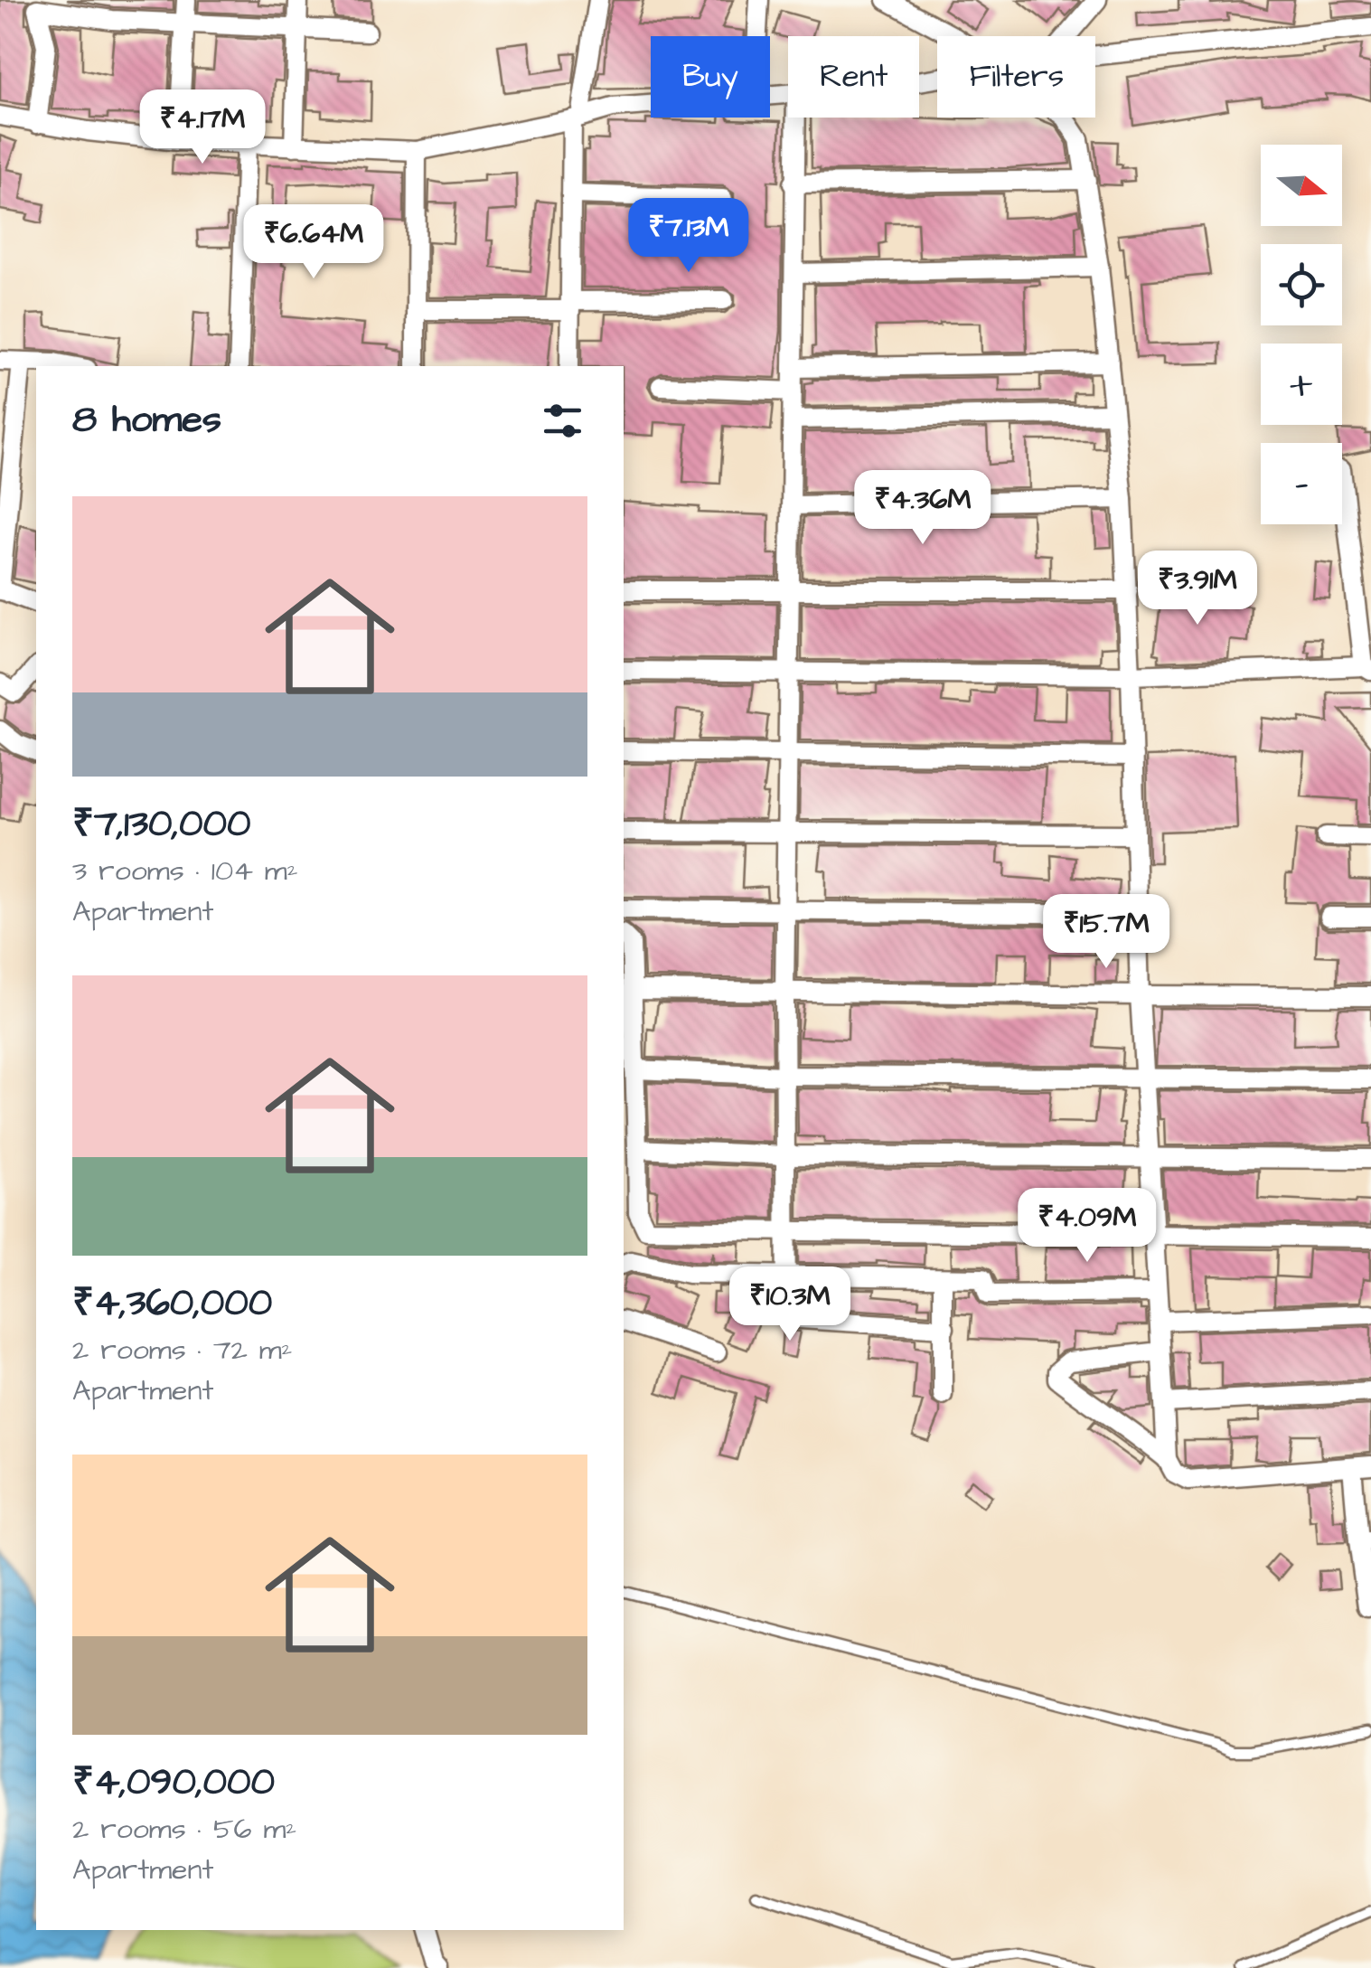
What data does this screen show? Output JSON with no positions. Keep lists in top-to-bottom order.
{
  "north": "right",
  "page": {
    "chip": ["Buy", "Rent", "Filters"],
    "price": [
      "₹4.17M",
      "₹7.13M",
      "₹6.64M",
      "₹4.36M",
      "₹3.91M",
      "₹15.7M",
      "₹4.09M",
      "₹10.3M"
    ],
    "map_buttons": ["+", "−"],
    "heading": "8 homes",
    "list": [
      {
        "name": "₹7,130,000",
        "note": "3 rooms · 104 m² · Apartment"
      },
      {
        "name": "₹4,360,000",
        "note": "2 rooms · 72 m² · Apartment"
      },
      {
        "name": "₹4,090,000",
        "note": "2 rooms · 56 m² · Apartment"
      }
    ]
  }
}
